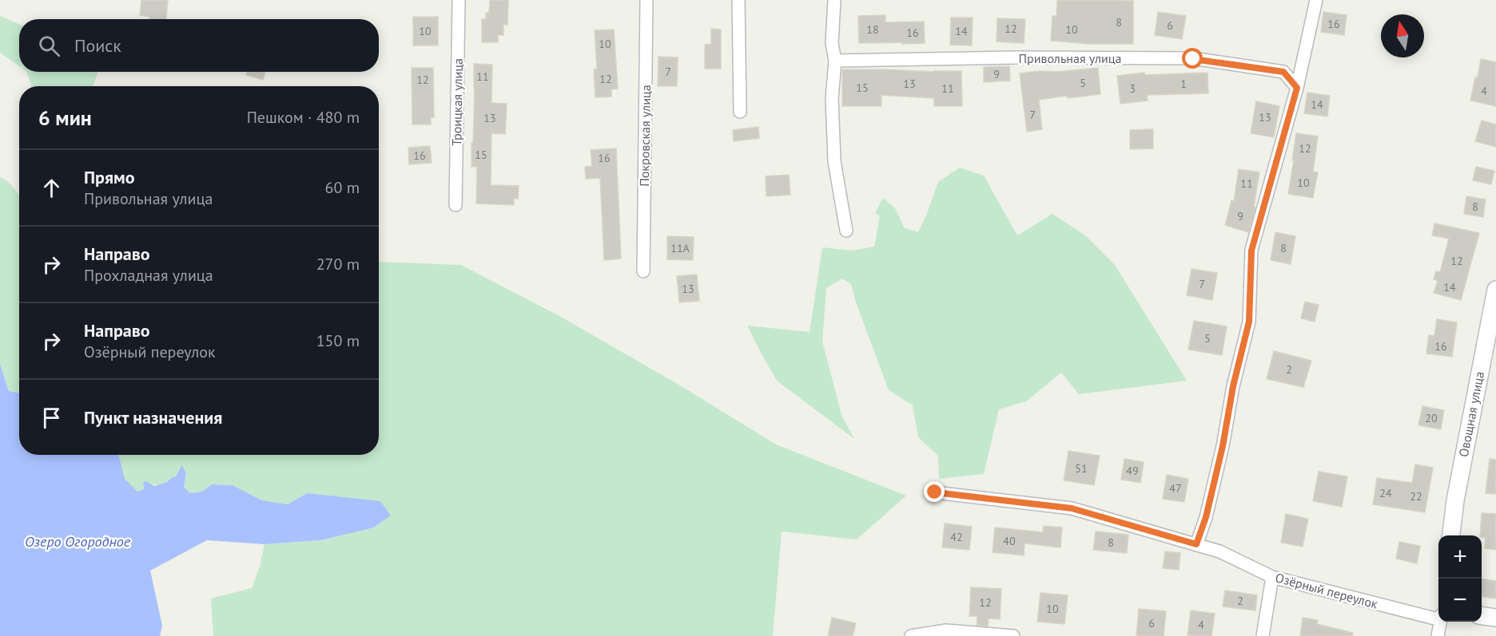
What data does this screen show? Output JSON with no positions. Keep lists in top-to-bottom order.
{
  "streets": {
    "street": [
      "Привольная улица",
      "Троицкая улица",
      "Покровская улица",
      "Овощная улица",
      "Озёрный переулок"
    ]
  },
  "water": ["Озеро Огородное"],
  "house_numbers": [
    "8",
    "16",
    "6",
    "12",
    "18",
    "10",
    "10",
    "14",
    "16",
    "10",
    "7",
    "9",
    "11",
    "12",
    "12",
    "5",
    "13",
    "1",
    "15",
    "11",
    "3",
    "4",
    "14",
    "7",
    "13",
    "13",
    "12",
    "15",
    "16",
    "16",
    "10",
    "11",
    "8",
    "9",
    "11А",
    "8",
    "12",
    "7",
    "14",
    "13",
    "5",
    "16",
    "2",
    "20",
    "51",
    "49",
    "47",
    "24",
    "22",
    "42",
    "40",
    "8",
    "2",
    "12",
    "10",
    "6",
    "4"
  ],
  "north": "top",
  "page": {
    "search": "Поиск",
    "heading": ["6 мин", "Пешком · 480 m"],
    "list": [
      ["Прямо", "Привольная улица", "60 m"],
      ["Направо", "Прохладная улица", "270 m"],
      ["Направо", "Озёрный переулок", "150 m"],
      "Пункт назначения"
    ],
    "map_buttons": ["+", "−"]
  }
}
